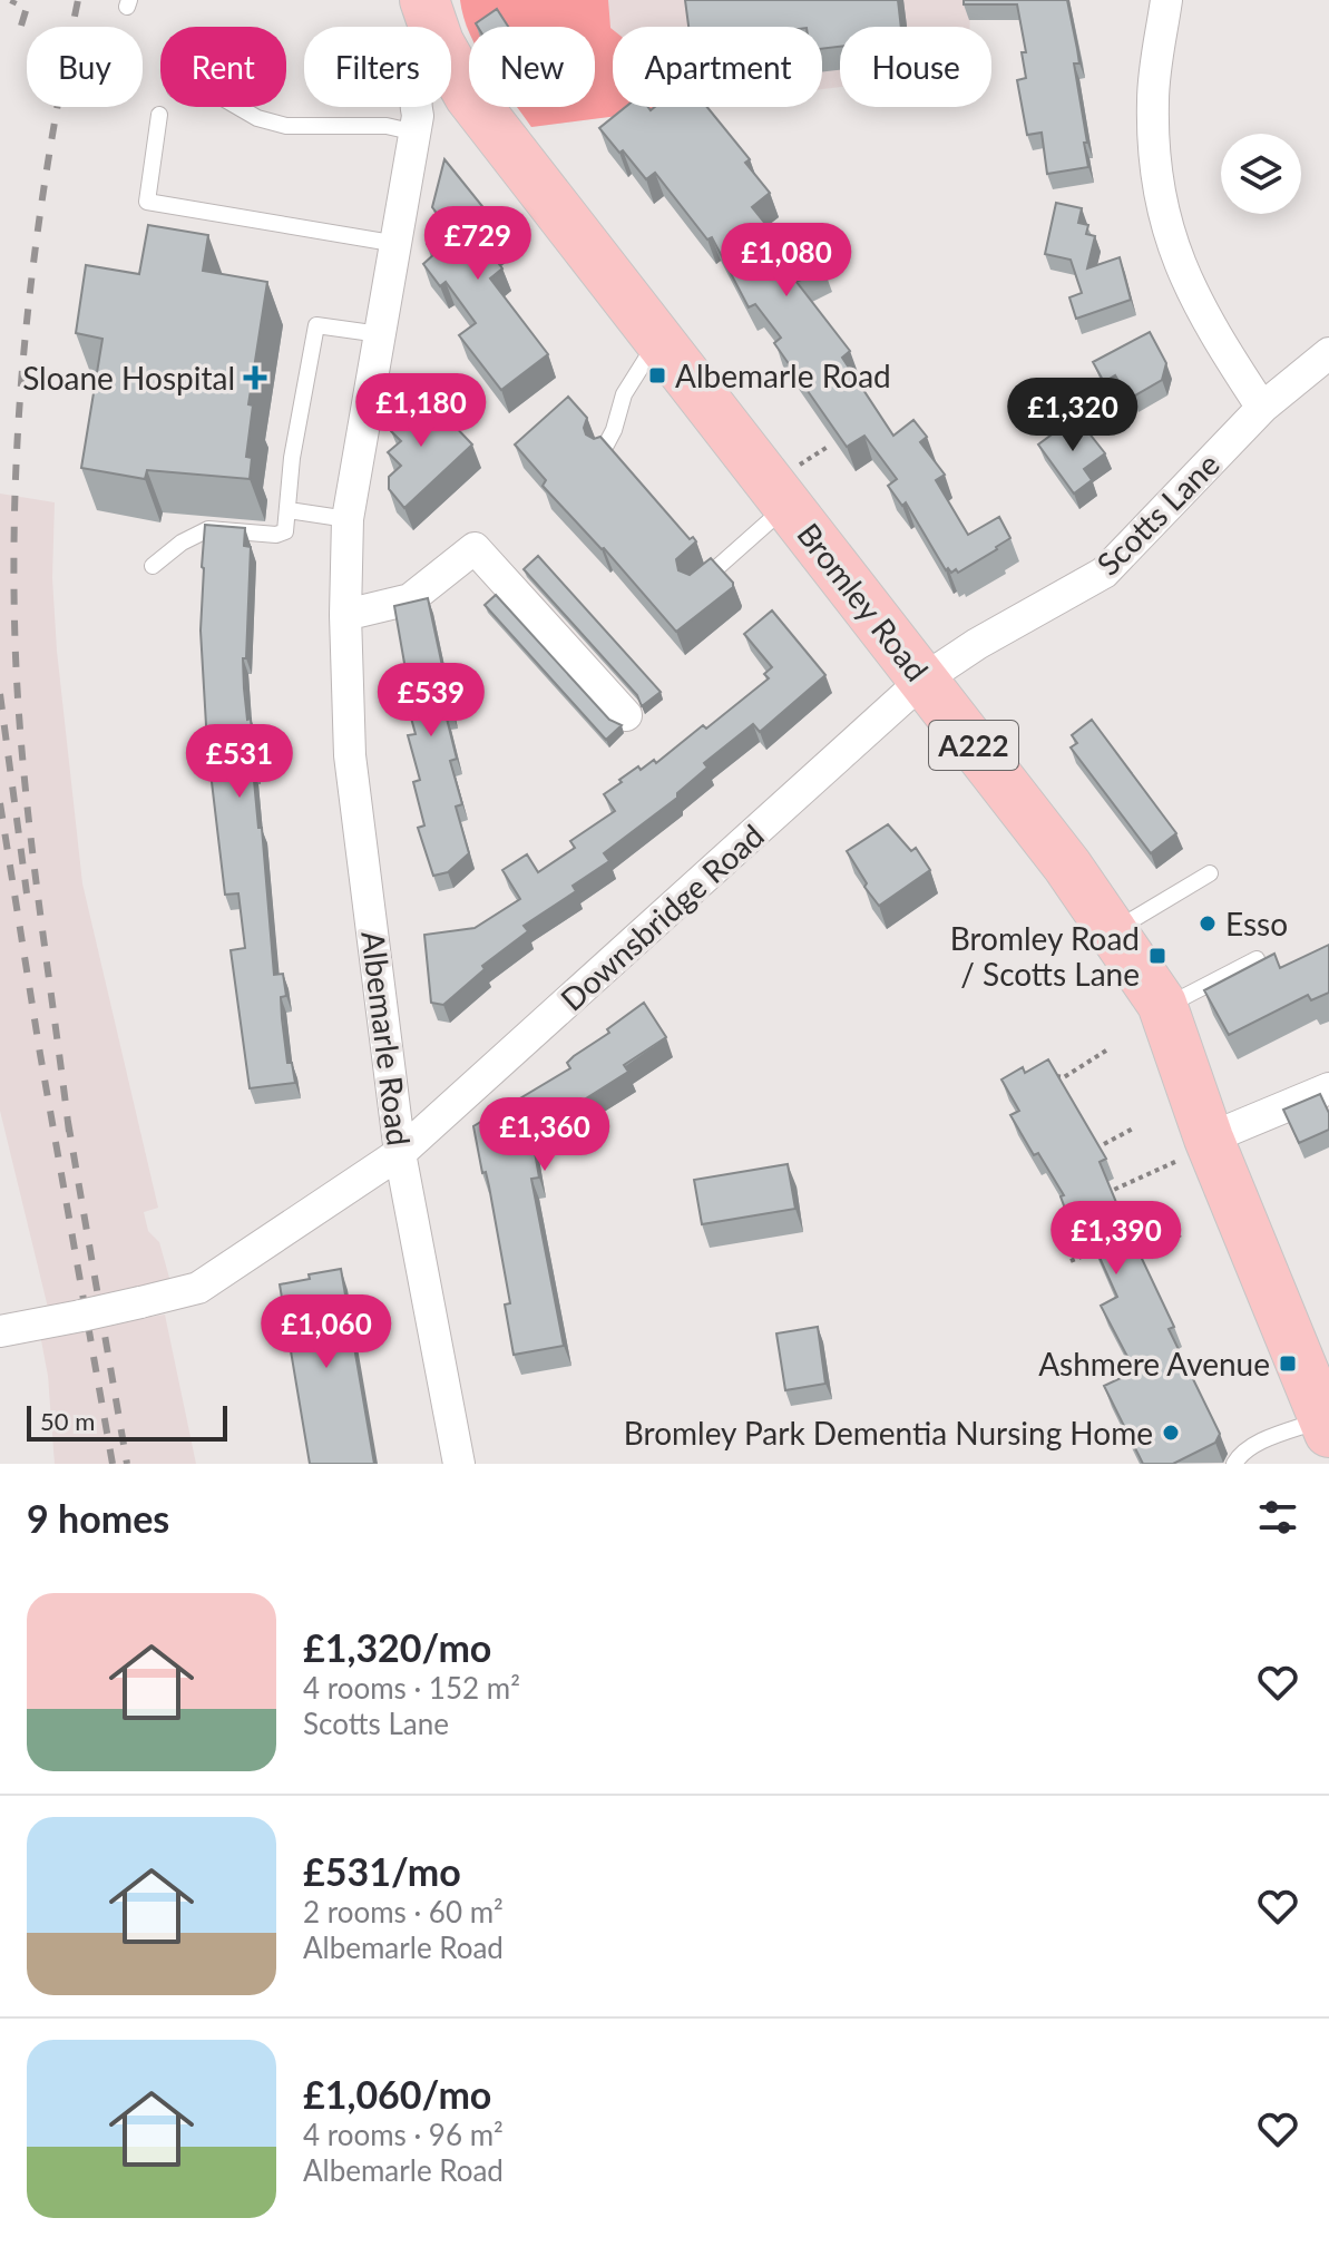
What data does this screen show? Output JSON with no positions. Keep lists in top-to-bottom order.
{
  "streets": {
    "main road": ["Bromley Road", "A222"],
    "street": ["Scotts Lane", "Downsbridge Road", "Albemarle Road"]
  },
  "crossings": [
    ["Scotts Lane", "Bromley Road"],
    ["Scotts Lane", "Downsbridge Road"],
    ["Bromley Road", "Downsbridge Road"],
    ["Bromley Road", "Albemarle Road"],
    ["Downsbridge Road", "Albemarle Road"]
  ],
  "places": {
    "transit": ["Albemarle Road", "Bromley Road / Scotts Lane", "Ashmere Avenue"],
    "health": ["Sloane Hospital"],
    "other": ["Esso", "Bromley Park Dementia Nursing Home"]
  },
  "scale_bar": "50 m",
  "page": {
    "chip": [
      "Buy",
      "Rent",
      "Filters",
      "New",
      "Apartment",
      "House"
    ],
    "price": [
      "£729",
      "£1,080",
      "£1,180",
      "£1,320",
      "£539",
      "£531",
      "£1,360",
      "£1,390",
      "£1,060"
    ],
    "scale": "50 m",
    "heading": "9 homes",
    "list": [
      {
        "name": "£1,320/mo",
        "note": "4 rooms · 152 m² · Scotts Lane"
      },
      {
        "name": "£531/mo",
        "note": "2 rooms · 60 m² · Albemarle Road"
      },
      {
        "name": "£1,060/mo",
        "note": "4 rooms · 96 m² · Albemarle Road"
      }
    ]
  }
}
